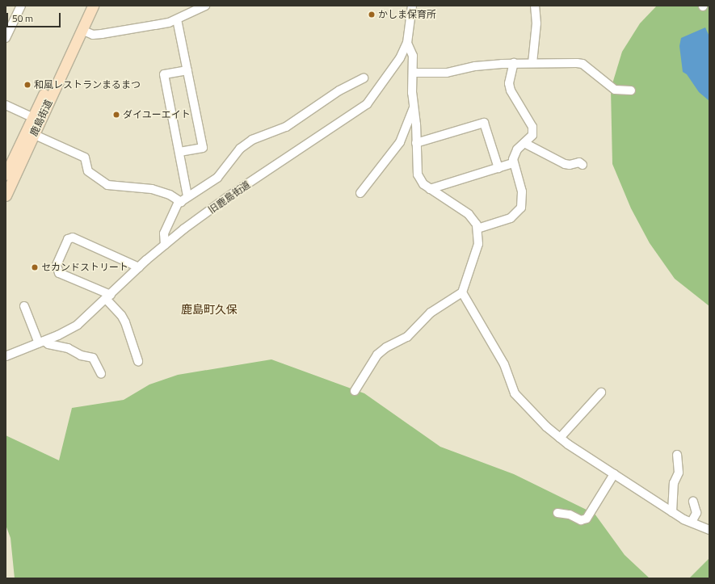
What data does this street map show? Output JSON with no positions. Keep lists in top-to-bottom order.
{
  "streets": {
    "main road": ["鹿島街道"],
    "street": ["旧鹿島街道"]
  },
  "districts": ["鹿島町久保"],
  "places": [
    "かしま保育所",
    "和風レストランまるまつ",
    "ダイユーエイト",
    "セカンドストリート"
  ],
  "scale_bar": "50 m"
}
